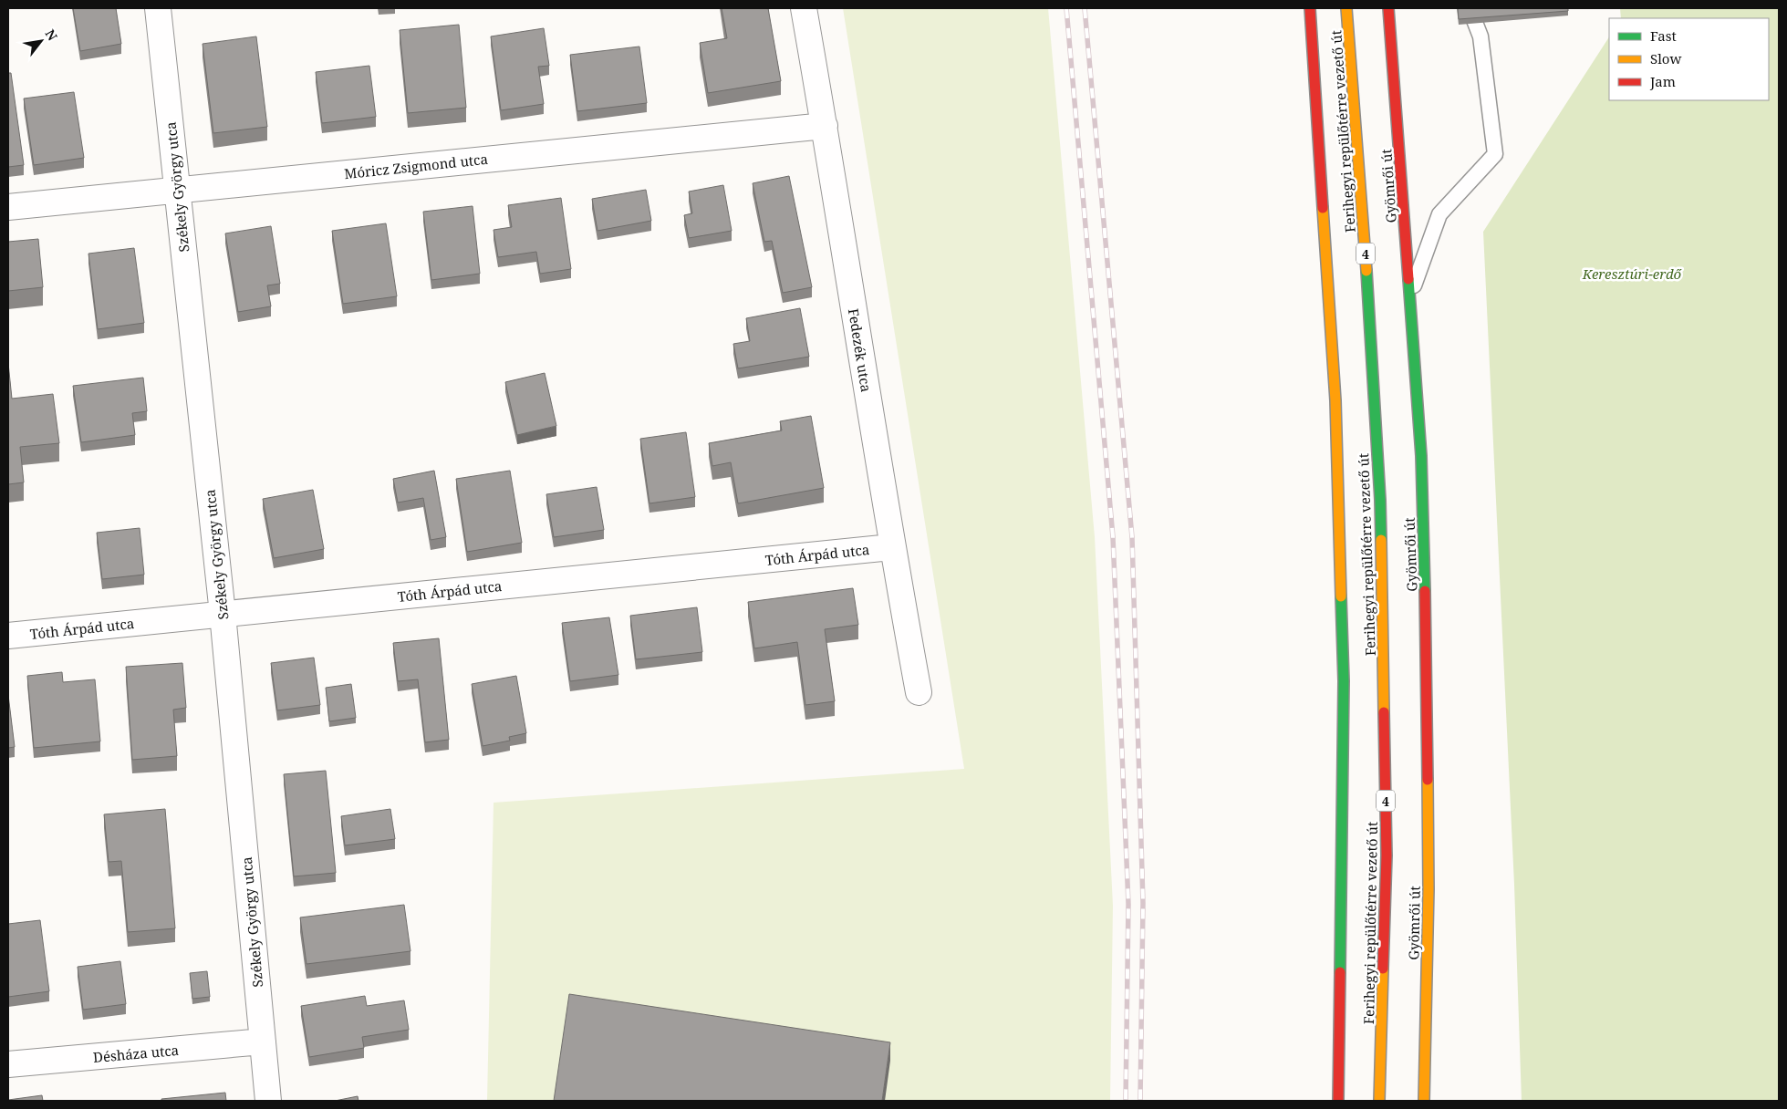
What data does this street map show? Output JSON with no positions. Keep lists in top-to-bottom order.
{
  "streets": {
    "street": [
      "Ferihegyi repülőtérre vezető út",
      "Móricz Zsigmond utca",
      "Gyömrői út",
      "Székely György utca",
      "4",
      "Fedezék utca",
      "Tóth Árpád utca",
      "Désháza utca"
    ]
  },
  "crossings": [
    ["Móricz Zsigmond utca", "Székely György utca"],
    ["Móricz Zsigmond utca", "Fedezék utca"],
    ["Székely György utca", "Tóth Árpád utca"],
    ["Székely György utca", "Désháza utca"],
    ["Fedezék utca", "Tóth Árpád utca"]
  ],
  "parks": ["Keresztúri-erdő"],
  "legend": ["Fast", "Slow", "Jam"],
  "north": "top right"
}
